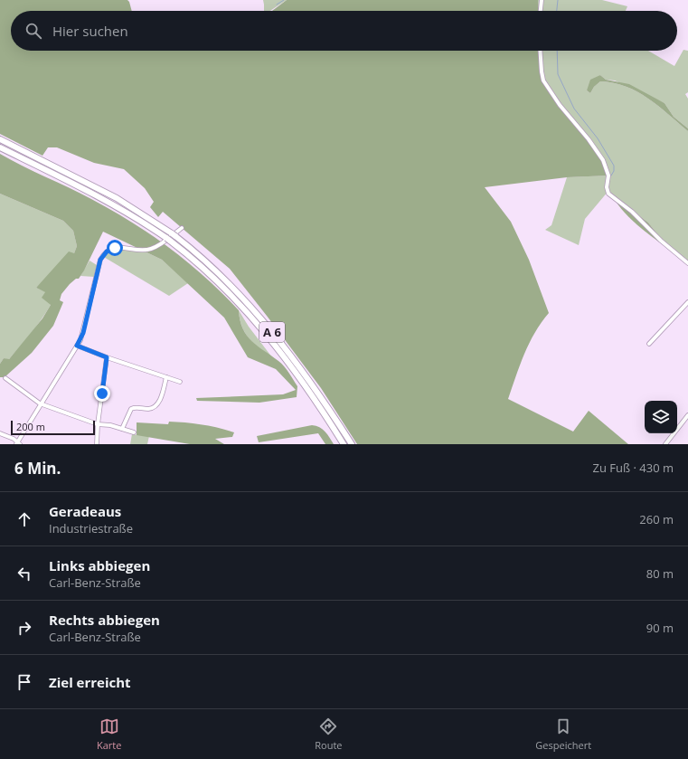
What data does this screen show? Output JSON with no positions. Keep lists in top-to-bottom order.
{
  "streets": {
    "highway": ["A 6"]
  },
  "scale_bar": "200 m",
  "page": {
    "search": "Hier suchen",
    "scale": "200 m",
    "heading": ["6 Min.", "Zu Fuß · 430 m"],
    "list": [
      ["Geradeaus", "Industriestraße", "260 m"],
      ["Links abbiegen", "Carl-Benz-Straße", "80 m"],
      ["Rechts abbiegen", "Carl-Benz-Straße", "90 m"],
      "Ziel erreicht"
    ],
    "nav": ["Karte", "Route", "Gespeichert"]
  }
}
